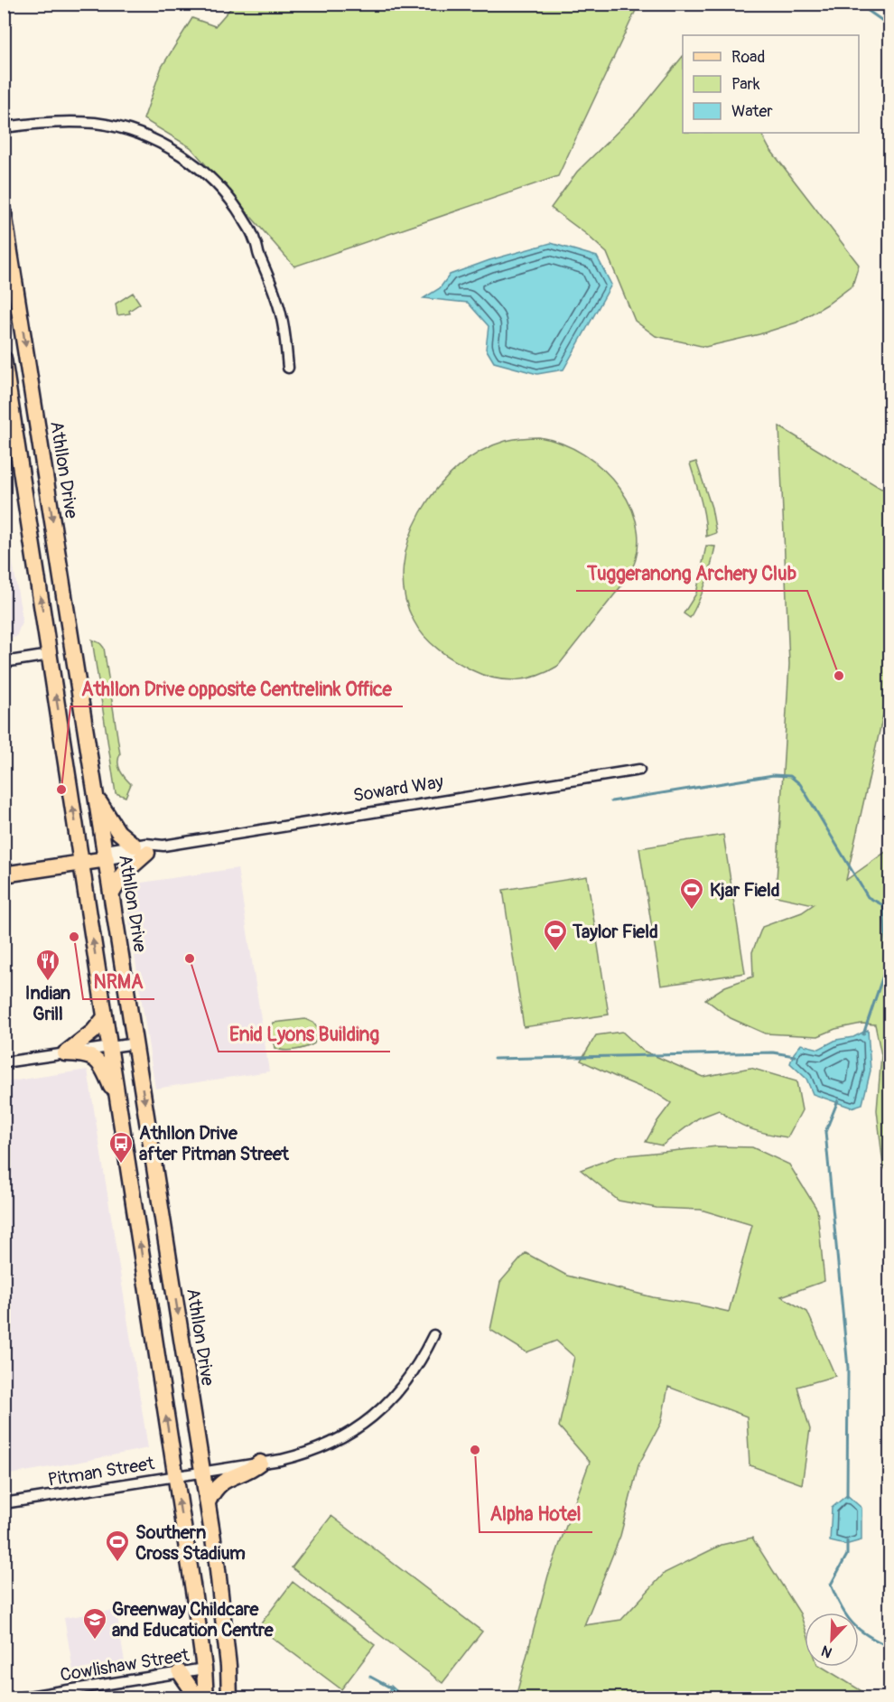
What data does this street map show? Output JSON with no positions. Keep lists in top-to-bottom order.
{
  "streets": {
    "main road": ["Athllon Drive", "Soward Way"],
    "street": ["Pitman Street", "Cowlishaw Street"]
  },
  "crossings": [
    ["Athllon Drive", "Soward Way"],
    ["Athllon Drive", "Pitman Street"]
  ],
  "places": {
    "other": [
      "Tuggeranong Archery Club",
      "Athllon Drive opposite Centrelink Office",
      "NRMA",
      "Enid Lyons Building",
      "Alpha Hotel"
    ],
    "sports": ["Kjar Field", "Taylor Field", "Southern Cross Stadium"],
    "restaurant": ["Indian Grill"],
    "bus stop": ["Athllon Drive after Pitman Street"],
    "school or university": ["Greenway Childcare and Education Centre"]
  },
  "legend": ["Road", "Park", "Water"],
  "north": "bottom left"
}
